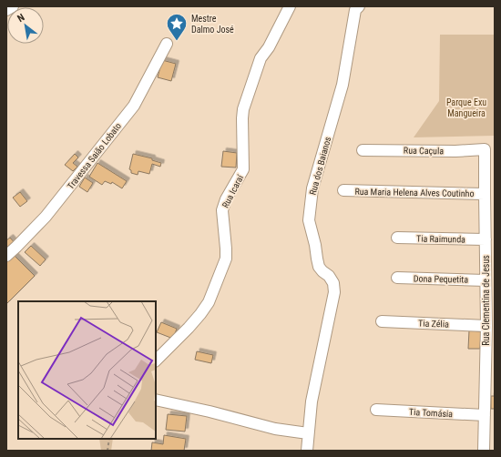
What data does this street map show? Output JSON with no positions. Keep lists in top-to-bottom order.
{
  "streets": {
    "street": [
      "Rua Caçula",
      "Travessa Saião Lobato",
      "Rua dos Baianos",
      "Rua Icaraí",
      "Rua Maria Helena Alves Coutinho",
      "Tia Raimunda",
      "Dona Pequetita",
      "Rua Clementina de Jesus",
      "Tia Zélia",
      "Tia Tomásia"
    ]
  },
  "crossings": [
    ["Rua Caçula", "Rua Clementina de Jesus"],
    ["Rua Maria Helena Alves Coutinho", "Rua Clementina de Jesus"],
    ["Tia Raimunda", "Rua Clementina de Jesus"],
    ["Dona Pequetita", "Rua Clementina de Jesus"],
    ["Rua Clementina de Jesus", "Tia Zélia"],
    ["Rua Clementina de Jesus", "Tia Tomásia"]
  ],
  "parks": ["Parque Exu Mangueira"],
  "places": {
    "place": ["Mestre Dalmo José"]
  },
  "north": "top left"
}
